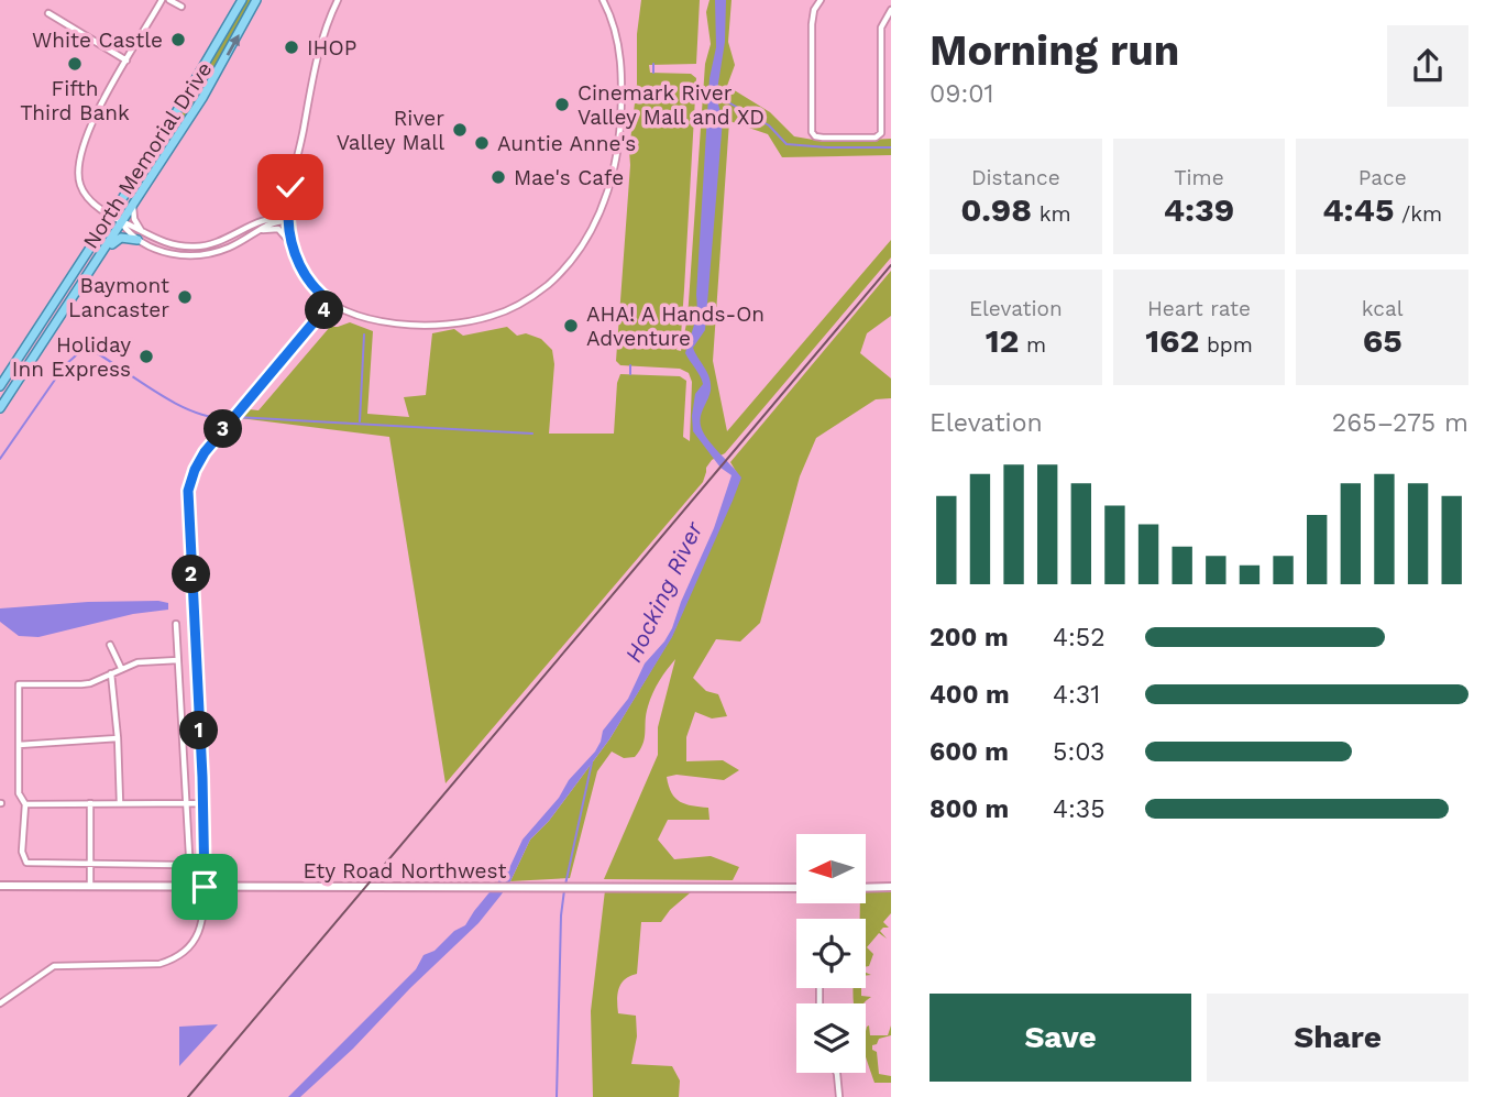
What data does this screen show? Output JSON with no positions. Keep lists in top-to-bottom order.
{
  "streets": {
    "main road": ["North Memorial Drive"],
    "street": ["Ety Road Northwest"]
  },
  "water": ["Hocking River"],
  "places": [
    "White Castle",
    "IHOP",
    "Fifth Third Bank",
    "Cinemark River Valley Mall and XD",
    "River Valley Mall",
    "Auntie Anne's",
    "Mae's Cafe",
    "Baymont Lancaster",
    "AHA! A Hands-On Adventure",
    "Holiday Inn Express"
  ],
  "north": "left",
  "page": {
    "heading": ["Morning run", "09:01"],
    "stats": [
      ["Distance", "0.98 km"],
      ["Time", "4:39"],
      ["Pace", "4:45 /km"],
      ["Elevation", "12 m"],
      ["Heart rate", "162 bpm"],
      ["kcal", "65"]
    ],
    "pins": [
      "4",
      "3",
      "2",
      "1"
    ],
    "chart": ["Elevation", "265–275 m"],
    "list": [
      {
        "name": "200 m",
        "note": "4:52"
      },
      {
        "name": "400 m",
        "note": "4:31"
      },
      {
        "name": "600 m",
        "note": "5:03"
      },
      {
        "name": "800 m",
        "note": "4:35"
      }
    ],
    "buttons": ["Save", "Share"]
  }
}
